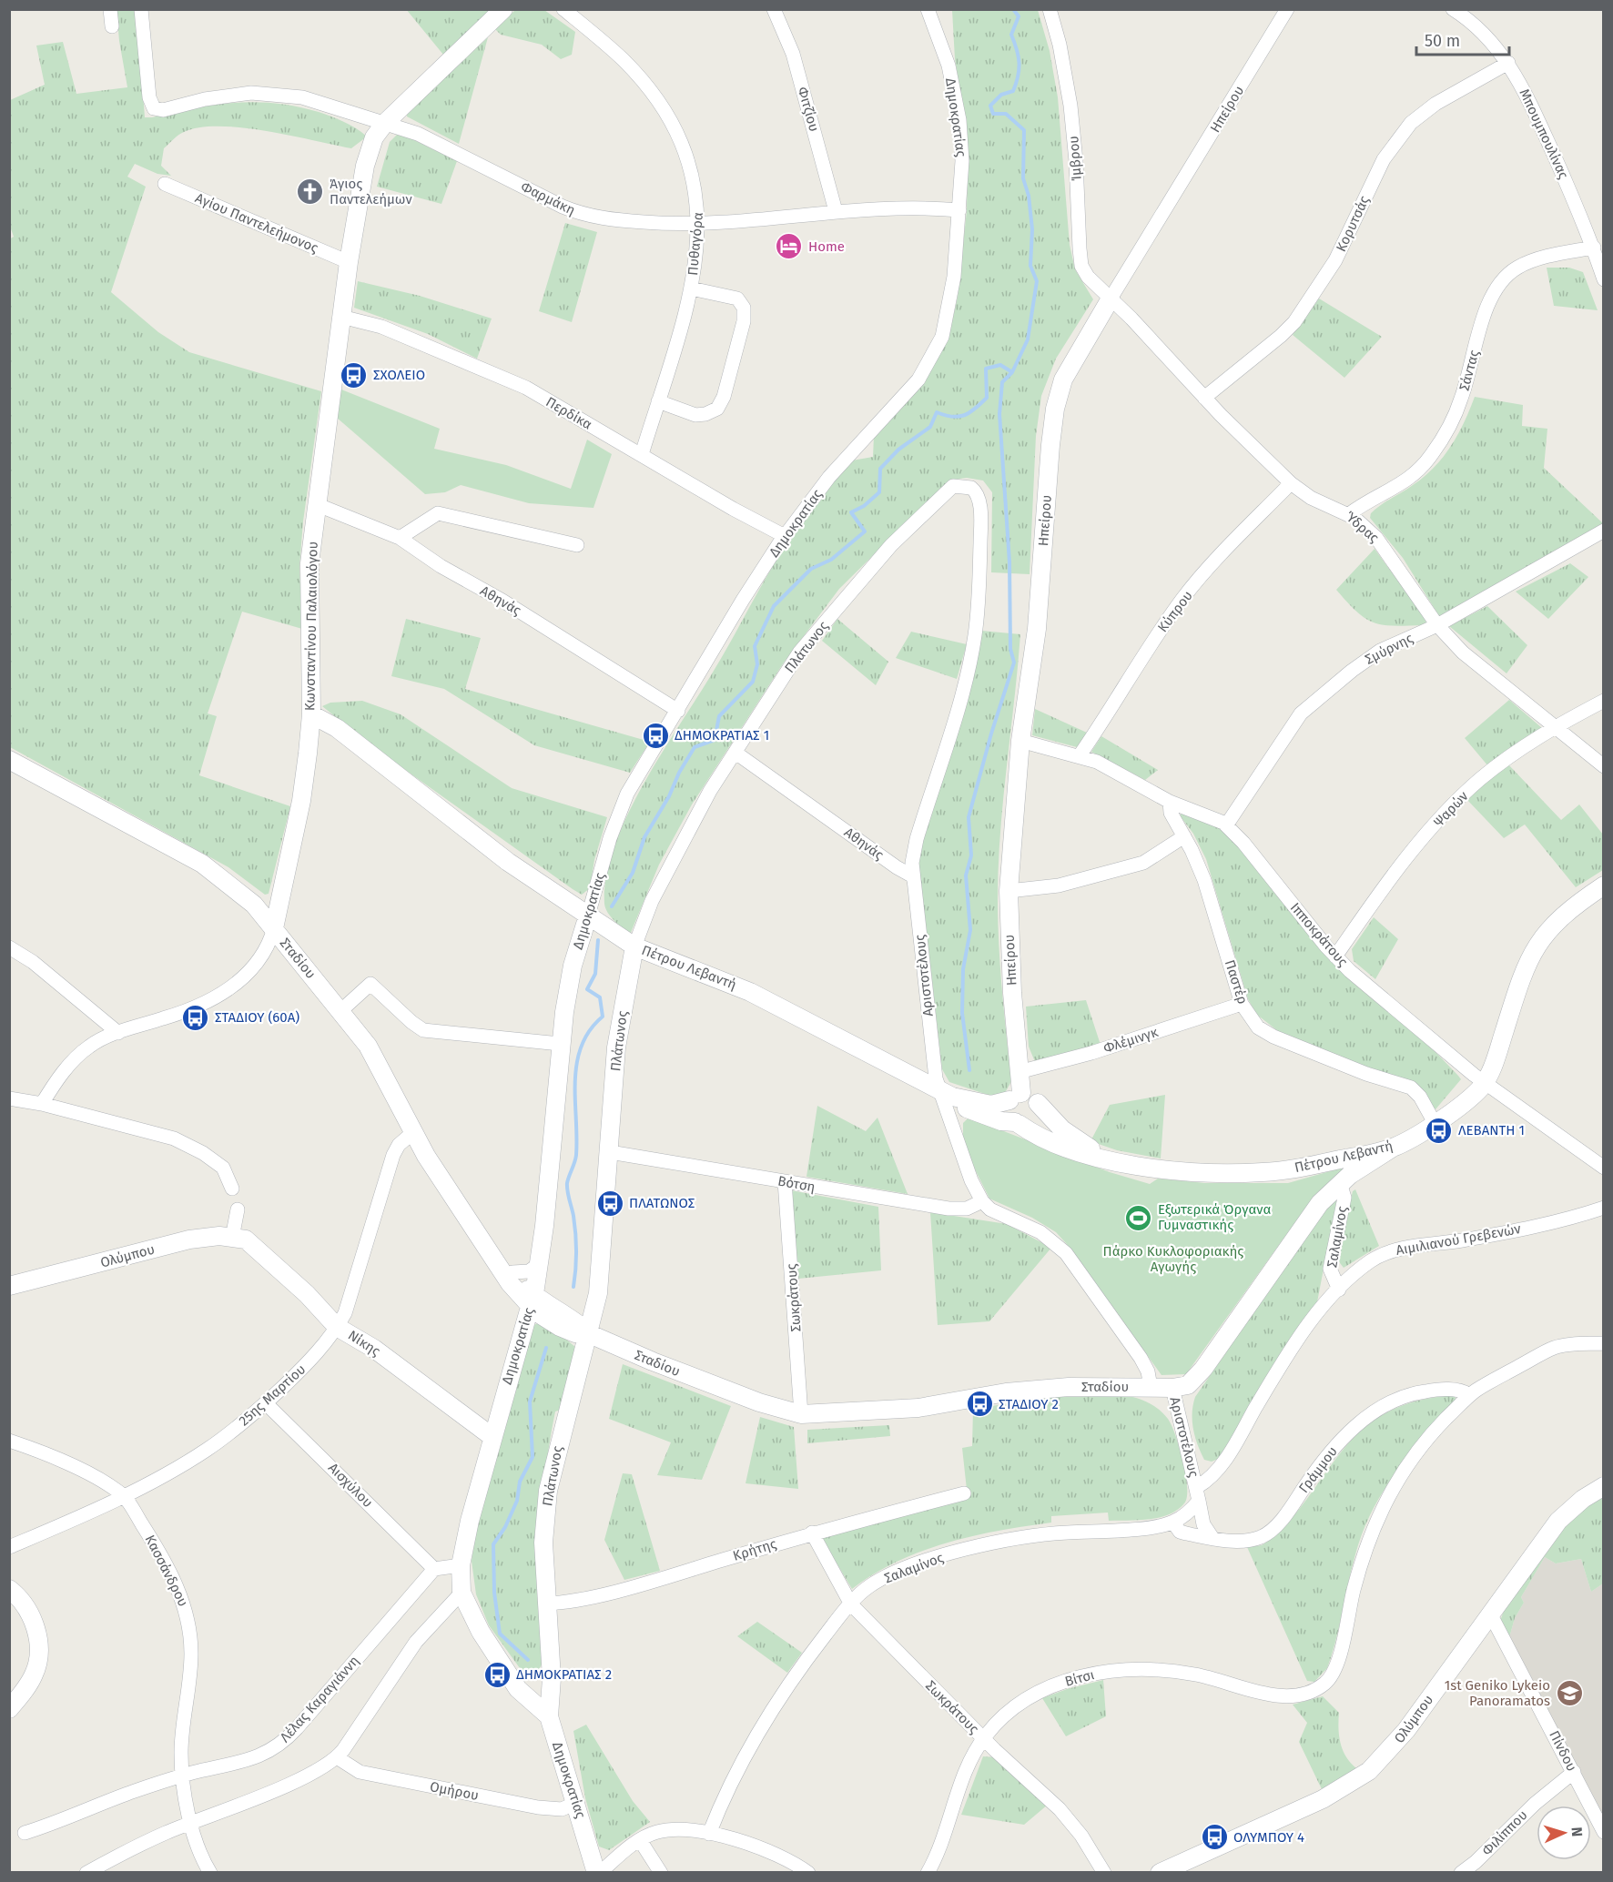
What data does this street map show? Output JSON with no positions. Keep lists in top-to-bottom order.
{
  "streets": {
    "street": [
      "Φιτζίου",
      "Ηπείρου",
      "Δημοκρατίας",
      "Μπουμπουλίνας",
      "Ίμβρου",
      "Φαρμάκη",
      "Αγίου Παντελεήμονος",
      "Κορυτσάς",
      "Πυθαγόρα",
      "Σάντας",
      "Περδίκα",
      "Ύδρας",
      "Αθηνάς",
      "Κύπρου",
      "Κωνσταντίνου Παλαιολόγου",
      "Πλάτωνος",
      "Σμύρνης",
      "Ψαρών",
      "Ιπποκράτους",
      "Σταδίου",
      "Πέτρου Λεβαντή",
      "Αριστοτέλους",
      "Παστέρ",
      "Φλέμινγκ",
      "Βότση",
      "Σαλαμίνος",
      "Αιμιλιανού Γρεβενών",
      "Ολύμπου",
      "Σωκράτους",
      "Νίκης",
      "25ης Μαρτίου",
      "Γράμμου",
      "Αισχύλου",
      "Κρήτης",
      "Κασσάνδρου",
      "Βίτσι",
      "Λέλας Καραγιάννη",
      "Πίνδου",
      "Ομήρου",
      "Φιλίππου"
    ]
  },
  "crossings": [
    ["Φιτζίου", "Φαρμάκη"],
    ["Ηπείρου", "Ίμβρου"],
    ["Ηπείρου", "Ύδρας"],
    ["Ηπείρου", "Ιπποκράτους"],
    ["Ηπείρου", "Πέτρου Λεβαντή"],
    ["Ηπείρου", "Φλέμινγκ"],
    ["Δημοκρατίας", "Φαρμάκη"],
    ["Δημοκρατίας", "Περδίκα"],
    ["Δημοκρατίας", "Αθηνάς"],
    ["Δημοκρατίας", "Πλάτωνος"],
    ["Δημοκρατίας", "Σταδίου"],
    ["Δημοκρατίας", "Πέτρου Λεβαντή"],
    ["Δημοκρατίας", "Νίκης"],
    ["Δημοκρατίας", "Ομήρου"],
    ["Μπουμπουλίνας", "Κορυτσάς"],
    ["Μπουμπουλίνας", "Σάντας"],
    ["Ίμβρου", "Ύδρας"],
    ["Φαρμάκη", "Πυθαγόρα"],
    ["Φαρμάκη", "Κωνσταντίνου Παλαιολόγου"],
    ["Αγίου Παντελεήμονος", "Κωνσταντίνου Παλαιολόγου"],
    ["Κορυτσάς", "Ύδρας"],
    ["Πυθαγόρα", "Περδίκα"],
    ["Σάντας", "Ύδρας"],
    ["Περδίκα", "Κωνσταντίνου Παλαιολόγου"],
    ["Ύδρας", "Κύπρου"],
    ["Ύδρας", "Σμύρνης"],
    ["Ύδρας", "Ψαρών"],
    ["Αθηνάς", "Κωνσταντίνου Παλαιολόγου"],
    ["Αθηνάς", "Πλάτωνος"],
    ["Αθηνάς", "Αριστοτέλους"],
    ["Κύπρου", "Ιπποκράτους"],
    ["Κωνσταντίνου Παλαιολόγου", "Σταδίου"],
    ["Κωνσταντίνου Παλαιολόγου", "Πέτρου Λεβαντή"],
    ["Πλάτωνος", "Σταδίου"],
    ["Πλάτωνος", "Πέτρου Λεβαντή"],
    ["Πλάτωνος", "Αριστοτέλους"],
    ["Πλάτωνος", "Βότση"],
    ["Πλάτωνος", "Κρήτης"],
    ["Σμύρνης", "Ιπποκράτους"],
    ["Ψαρών", "Ιπποκράτους"],
    ["Ιπποκράτους", "Πέτρου Λεβαντή"],
    ["Ιπποκράτους", "Παστέρ"],
    ["Σταδίου", "Πέτρου Λεβαντή"],
    ["Σταδίου", "Αριστοτέλους"],
    ["Σταδίου", "Σαλαμίνος"],
    ["Σταδίου", "Σωκράτους"],
    ["Σταδίου", "25ης Μαρτίου"],
    ["Πέτρου Λεβαντή", "Αριστοτέλους"],
    ["Πέτρου Λεβαντή", "Παστέρ"],
    ["Αριστοτέλους", "Βότση"],
    ["Αριστοτέλους", "Σαλαμίνος"],
    ["Αριστοτέλους", "Αιμιλιανού Γρεβενών"],
    ["Αριστοτέλους", "Γράμμου"],
    ["Παστέρ", "Φλέμινγκ"],
    ["Βότση", "Σωκράτους"],
    ["Σαλαμίνος", "Αιμιλιανού Γρεβενών"],
    ["Σαλαμίνος", "Σωκράτους"],
    ["Σαλαμίνος", "Γράμμου"],
    ["Ολύμπου", "Νίκης"],
    ["Ολύμπου", "Πίνδου"],
    ["Σωκράτους", "Κρήτης"],
    ["Σωκράτους", "Βίτσι"],
    ["Νίκης", "25ης Μαρτίου"],
    ["25ης Μαρτίου", "Αισχύλου"],
    ["25ης Μαρτίου", "Κασσάνδρου"],
    ["Γράμμου", "Βίτσι"],
    ["Αισχύλου", "Λέλας Καραγιάννη"],
    ["Κασσάνδρου", "Λέλας Καραγιάννη"],
    ["Πίνδου", "Φιλίππου"]
  ],
  "parks": ["Πάρκο Κυκλοφοριακής Αγωγής"],
  "places": {
    "church": ["Άγιος Παντελεήμων"],
    "hotel": ["Home"],
    "bus stop": [
      "ΣΧΟΛΕΙΟ",
      "ΔΗΜΟΚΡΑΤΙΑΣ 1",
      "ΣΤΑΔΙΟΥ (60A)",
      "ΛΕΒΑΝΤΗ 1",
      "ΠΛΑΤΩΝΟΣ",
      "ΣΤΑΔΙΟΥ 2",
      "ΔΗΜΟΚΡΑΤΙΑΣ 2",
      "ΟΛΥΜΠΟΥ 4"
    ],
    "sports": ["Εξωτερικά Όργανα Γυμναστικής"],
    "school or university": ["1st Geniko Lykeio Panoramatos"]
  },
  "scale_bar": "50 m",
  "north": "right"
}
